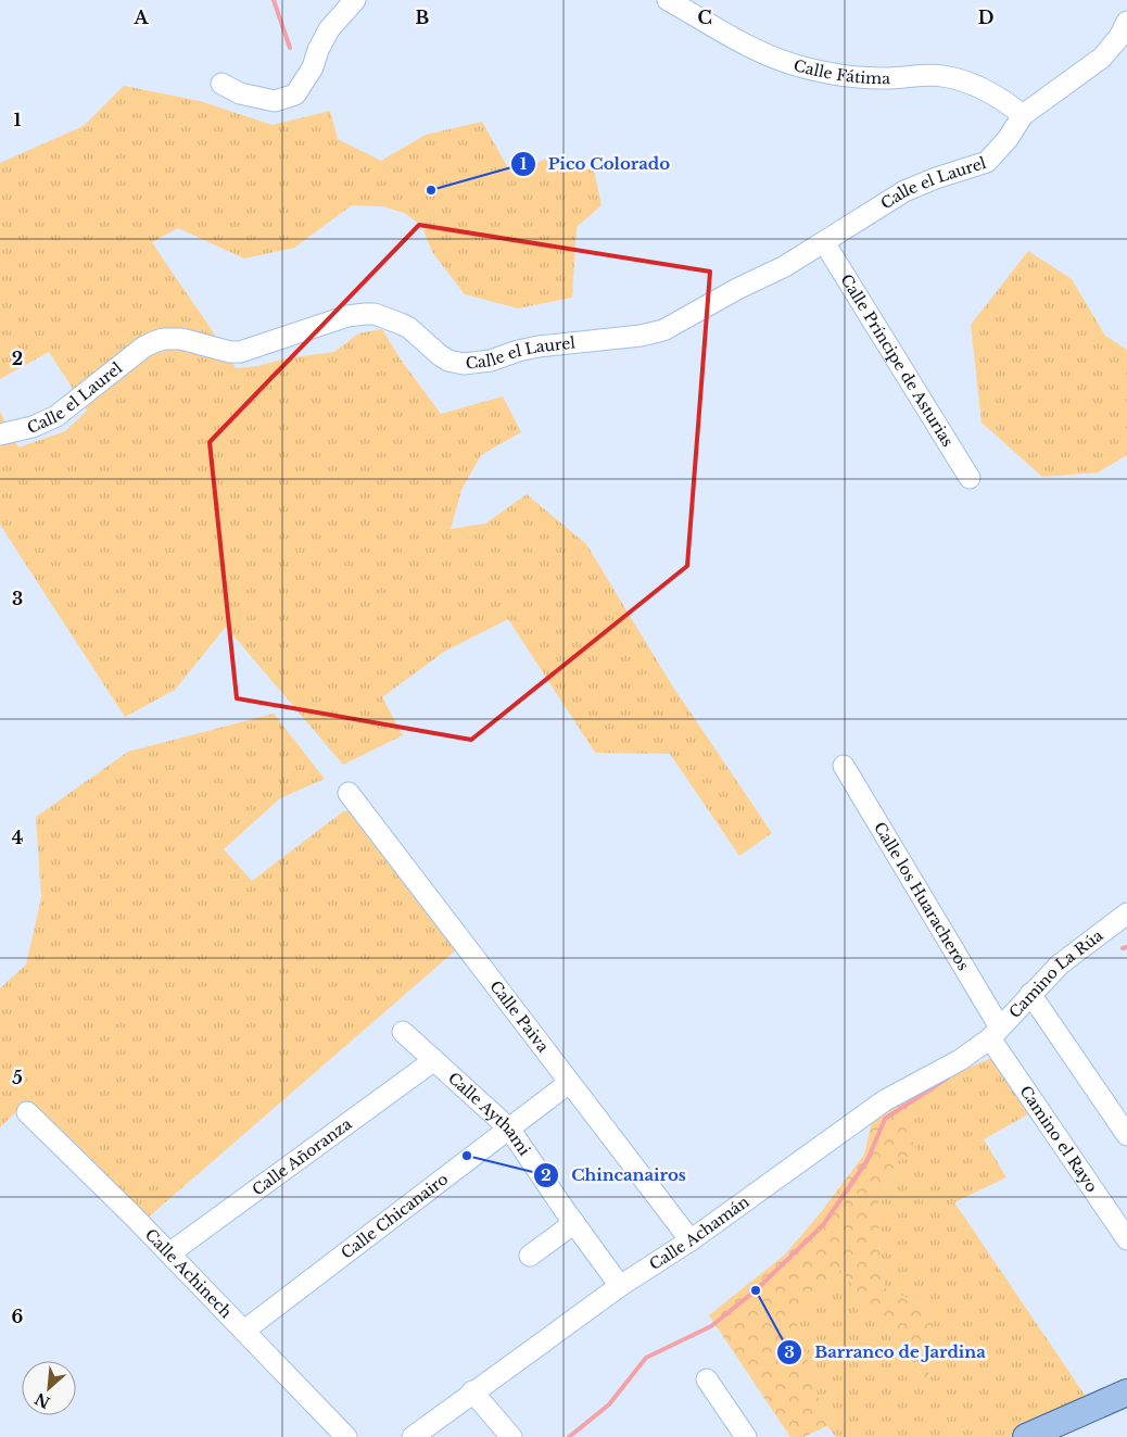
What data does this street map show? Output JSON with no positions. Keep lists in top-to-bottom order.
{
  "streets": {
    "street": [
      "Calle Fátima",
      "Calle el Laurel",
      "Calle Príncipe de Asturias",
      "Calle los Huaracheros",
      "Camino La Rúa",
      "Calle Paiva",
      "Calle Aythami",
      "Camino el Rayo",
      "Calle Añoranza",
      "Calle Chicanairo",
      "Calle Achamán",
      "Calle Achinech"
    ]
  },
  "crossings": [
    ["Calle Fátima", "Calle el Laurel"],
    ["Calle el Laurel", "Calle Príncipe de Asturias"],
    ["Calle los Huaracheros", "Camino La Rúa"],
    ["Calle los Huaracheros", "Camino el Rayo"],
    ["Calle los Huaracheros", "Calle Achamán"],
    ["Camino La Rúa", "Camino el Rayo"],
    ["Camino La Rúa", "Calle Achamán"],
    ["Calle Paiva", "Calle Chicanairo"],
    ["Calle Paiva", "Calle Achamán"],
    ["Calle Aythami", "Calle Añoranza"],
    ["Calle Aythami", "Calle Chicanairo"],
    ["Calle Aythami", "Calle Achamán"],
    ["Camino el Rayo", "Calle Achamán"],
    ["Calle Añoranza", "Calle Achinech"],
    ["Calle Chicanairo", "Calle Achinech"]
  ],
  "places": ["Pico Colorado", "Chincanairos", "Barranco de Jardina"],
  "north": "bottom left",
  "grid": {
    "columns": [
      "A",
      "B",
      "C",
      "D"
    ],
    "rows": [
      "1",
      "2",
      "3",
      "4",
      "5",
      "6"
    ]
  }
}
